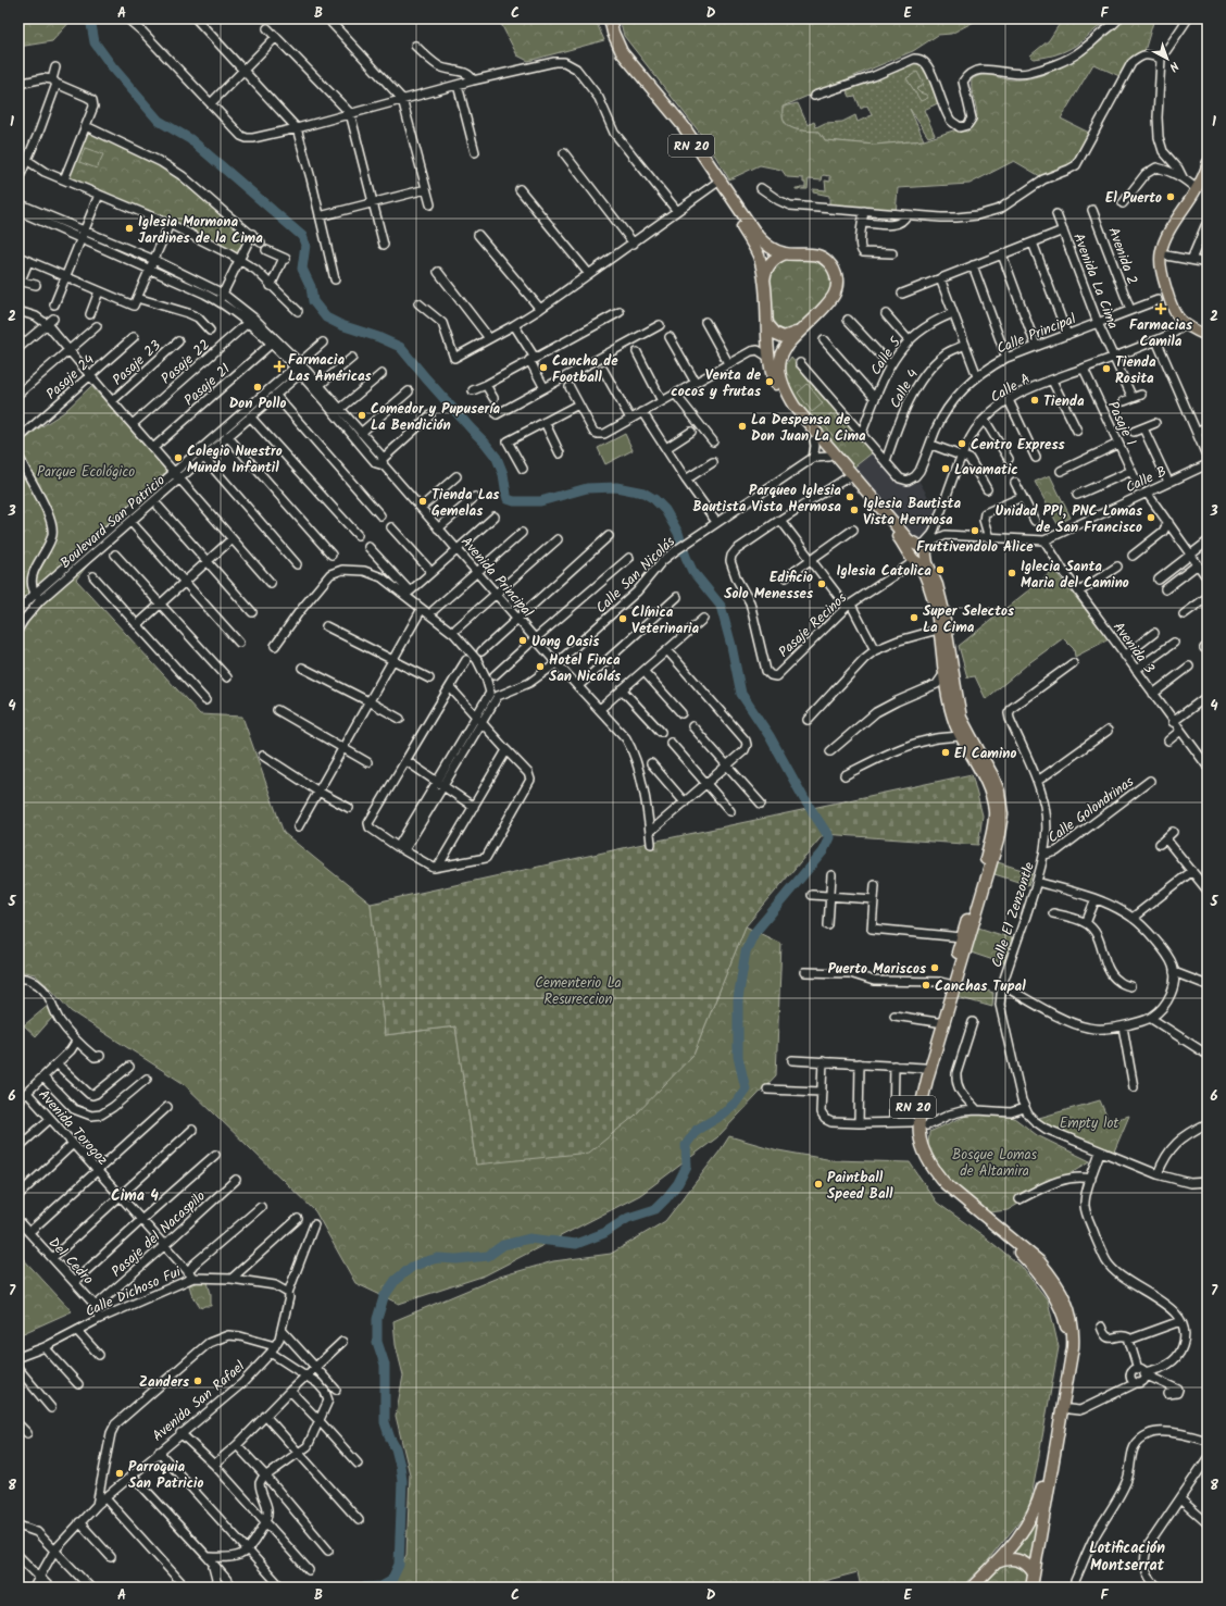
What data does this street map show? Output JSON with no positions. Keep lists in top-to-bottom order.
{
  "streets": {
    "highway": ["RN 20"],
    "street": [
      "Avenida 2",
      "Avenida La Cima",
      "Calle Principal",
      "Calle 5",
      "Pasaje 22",
      "Pasaje 23",
      "Pasaje 24",
      "Pasaje 21",
      "Calle A",
      "Calle 4",
      "Pasaje 1",
      "Calle B",
      "Boulevard San Patricio",
      "Calle San Nicolás",
      "Avenida Principal",
      "Pasaje Recinos",
      "Avenida 3",
      "Calle Golondrinas",
      "Calle El Zenzontle",
      "Avenida Torogoz",
      "Pasaje del Nacaspilo",
      "Del Cedro",
      "Calle Dichoso Fui",
      "Avenida San Rafael"
    ]
  },
  "crossings": [
    ["RN 20", "Calle A"],
    ["RN 20", "Calle San Nicolás"],
    ["RN 20", "Pasaje Recinos"],
    ["Avenida 2", "Calle Principal"],
    ["Avenida La Cima", "Calle Principal"],
    ["Avenida La Cima", "Calle A"],
    ["Calle Principal", "Calle 5"],
    ["Calle Principal", "Calle 4"],
    ["Pasaje 22", "Avenida Principal"],
    ["Pasaje 21", "Avenida Principal"],
    ["Calle A", "Pasaje 1"],
    ["Calle A", "Pasaje Recinos"],
    ["Pasaje 1", "Calle B"],
    ["Calle B", "Avenida 3"],
    ["Boulevard San Patricio", "Avenida Principal"],
    ["Calle San Nicolás", "Avenida Principal"],
    ["Calle Golondrinas", "Calle El Zenzontle"],
    ["Avenida Torogoz", "Pasaje del Nacaspilo"],
    ["Avenida Torogoz", "Calle Dichoso Fui"],
    ["Pasaje del Nacaspilo", "Del Cedro"],
    ["Del Cedro", "Calle Dichoso Fui"],
    ["Calle Dichoso Fui", "Avenida San Rafael"]
  ],
  "districts": ["Cima 4", "Lotificación Montserrat"],
  "parks": [
    "Parque Ecológico",
    "Cementerio La Resureccion",
    "Empty lot",
    "Bosque Lomas de Altamira"
  ],
  "places": {
    "other": [
      "El Puerto",
      "Iglesia Mormona Jardines de la Cima",
      "Cancha de Football",
      "Tienda Rosita",
      "Venta de cocos y frutas",
      "Don Pollo",
      "Tienda",
      "Comedor y Pupusería La Bendición",
      "La Despensa de Don Juan La Cima",
      "Centro Express",
      "Colegio Nuestro Mundo Infantil",
      "Lavamatic",
      "Parqueo Iglesia Bautista Vista Hermosa",
      "Tienda Las Gemelas",
      "Iglesia Bautista Vista Hermosa",
      "Unidad PPI, PNC Lomas de San Francisco",
      "Fruttivendolo Alice",
      "Iglesia Catolica",
      "Iglecia Santa Maria del Camino",
      "Edificio Solo Menesses",
      "Super Selectos La Cima",
      "Clínica Veterinaria",
      "Uong Oasis",
      "Hotel Finca San Nicolás",
      "El Camino",
      "Puerto Mariscos",
      "Canchas Tupal",
      "Paintball Speed Ball",
      "Zanders",
      "Parroquia San Patricio"
    ],
    "health": ["Farmacias Camila", "Farmacia Las Américas"]
  },
  "north": "bottom right",
  "grid": {
    "columns": [
      "A",
      "B",
      "C",
      "D",
      "E",
      "F"
    ],
    "rows": [
      "1",
      "2",
      "3",
      "4",
      "5",
      "6",
      "7",
      "8"
    ]
  }
}
